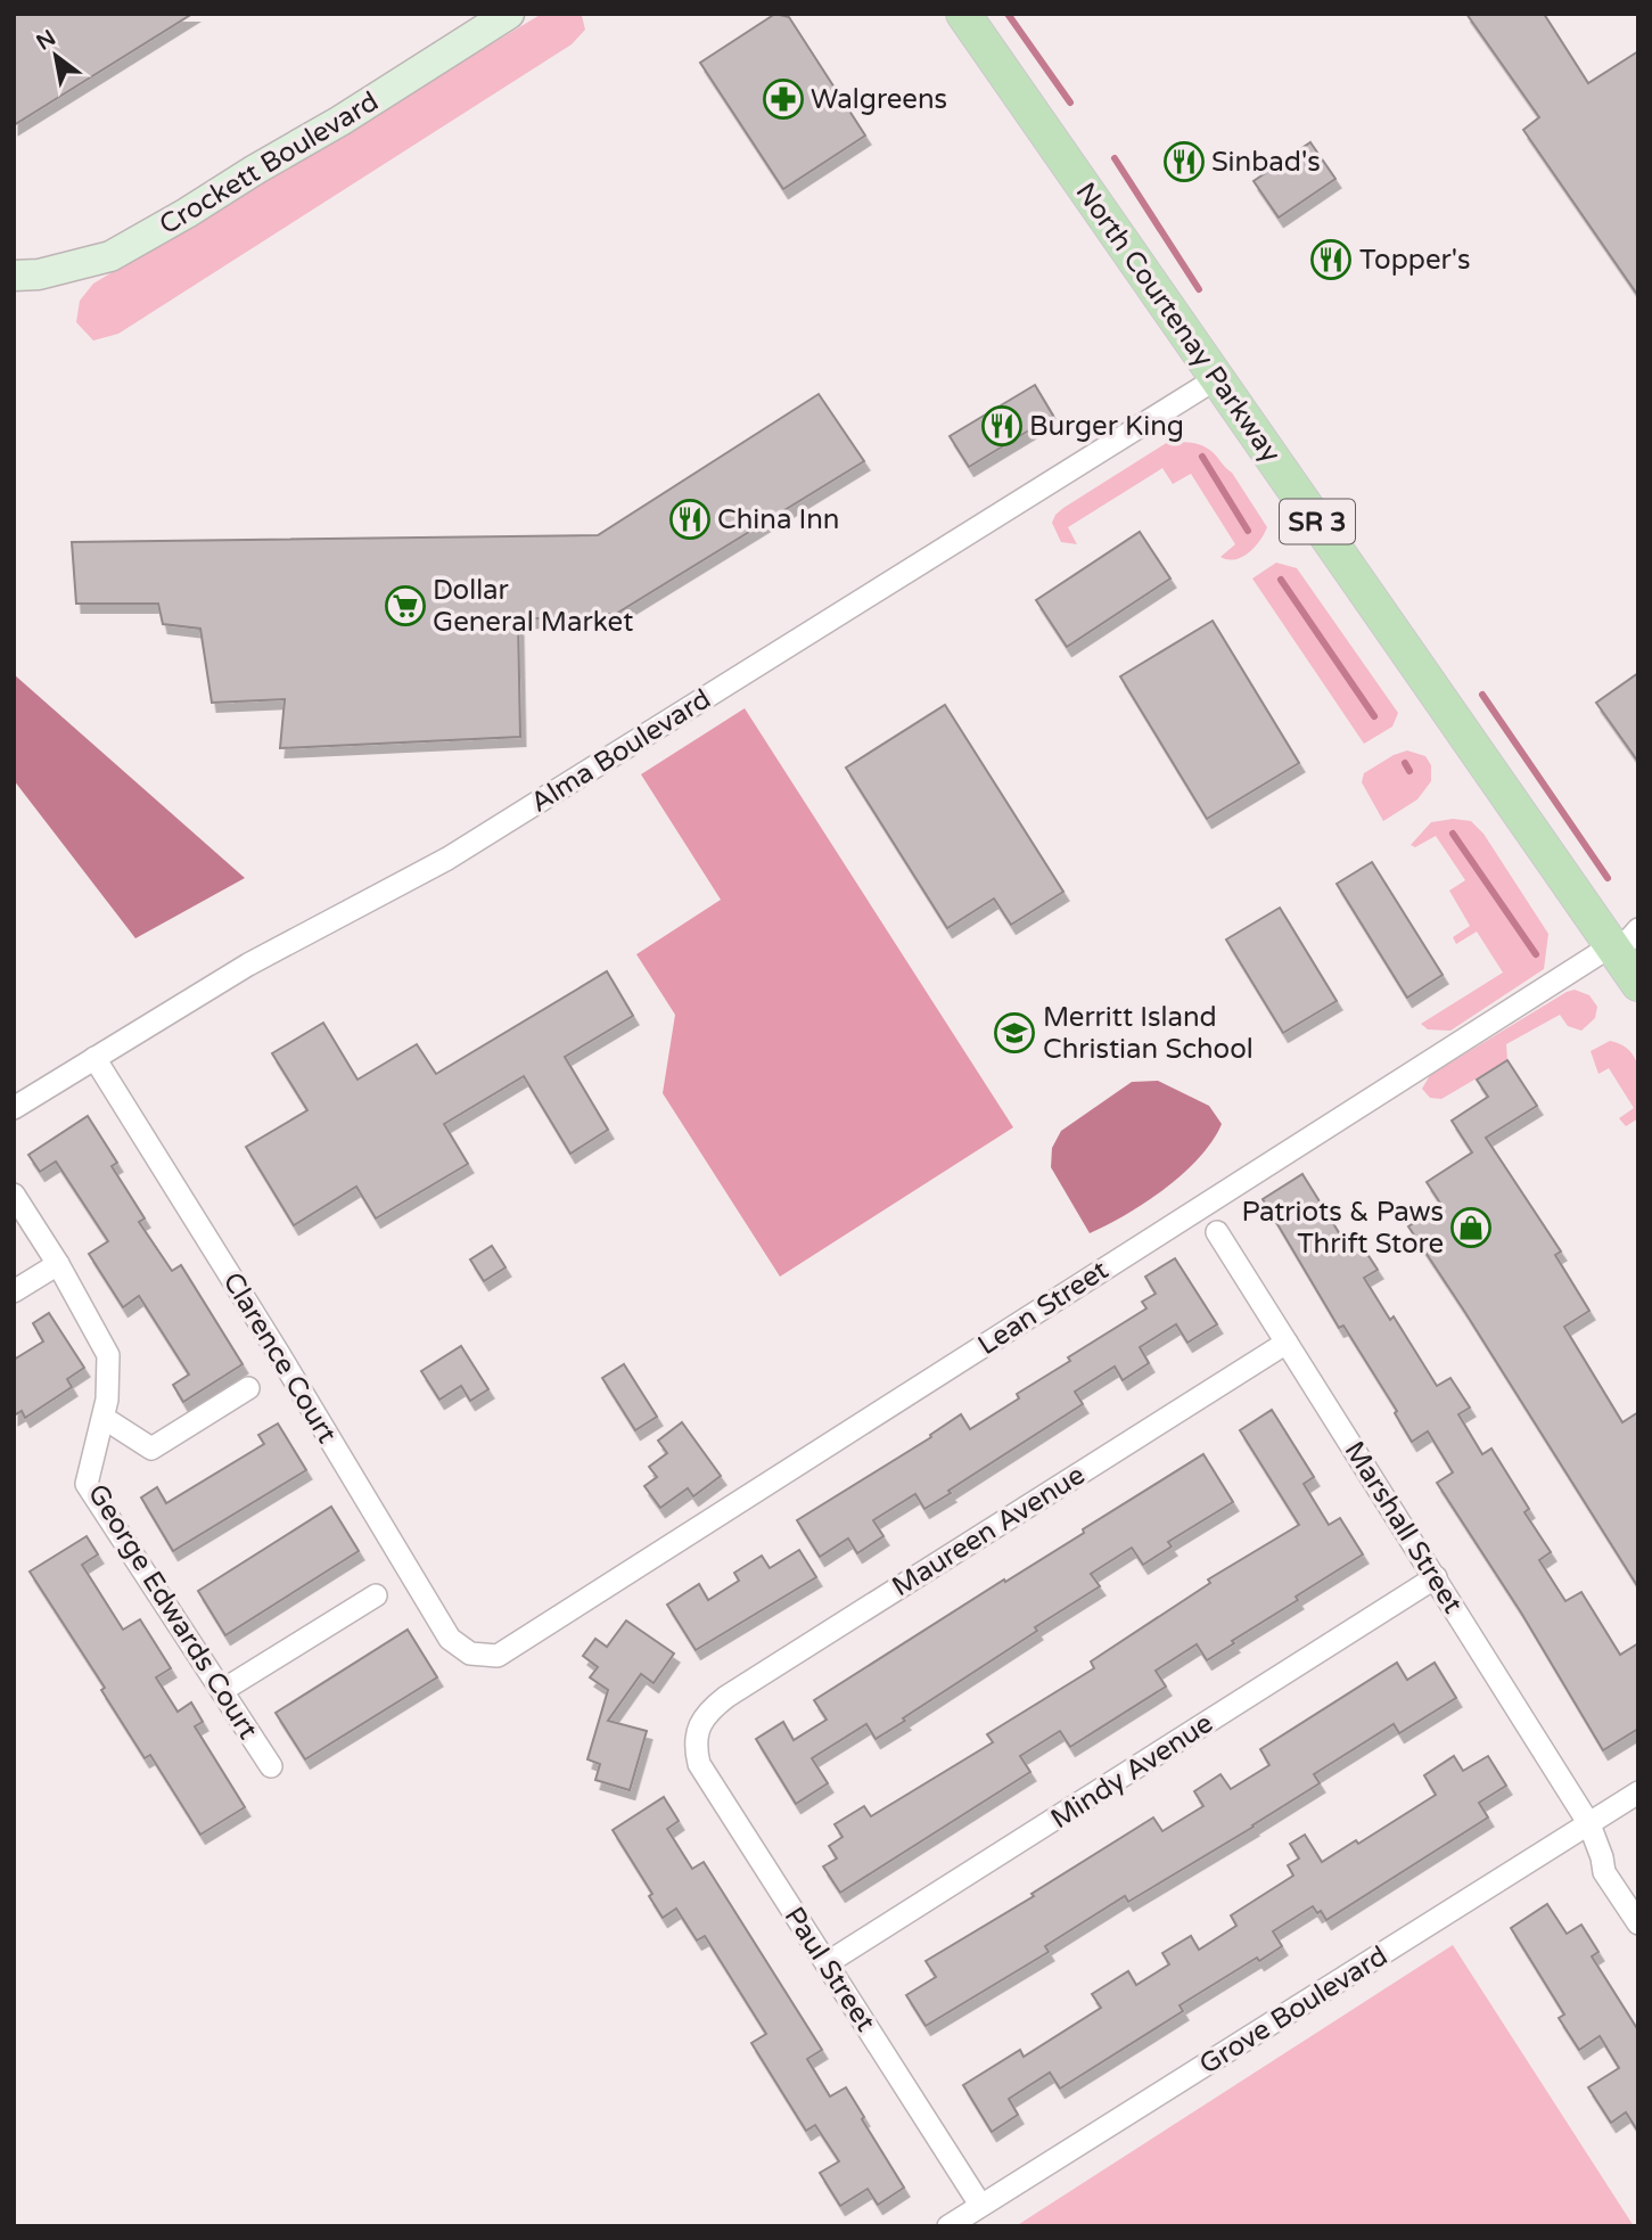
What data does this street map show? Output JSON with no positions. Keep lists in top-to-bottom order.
{
  "streets": {
    "main road": ["North Courtenay Parkway", "SR 3"],
    "street": [
      "Crockett Boulevard",
      "Alma Boulevard",
      "Lean Street",
      "Clarence Court",
      "Marshall Street",
      "Maureen Avenue",
      "George Edwards Court",
      "Mindy Avenue",
      "Paul Street",
      "Grove Boulevard"
    ]
  },
  "crossings": [
    ["North Courtenay Parkway", "Alma Boulevard"],
    ["North Courtenay Parkway", "Lean Street"],
    ["Alma Boulevard", "Clarence Court"],
    ["Lean Street", "Clarence Court"],
    ["Marshall Street", "Maureen Avenue"],
    ["Marshall Street", "Mindy Avenue"],
    ["Marshall Street", "Grove Boulevard"],
    ["Maureen Avenue", "Paul Street"],
    ["Mindy Avenue", "Paul Street"],
    ["Paul Street", "Grove Boulevard"]
  ],
  "places": {
    "pharmacy": ["Walgreens"],
    "restaurant": [
      "Sinbad's",
      "Topper's",
      "Burger King",
      "China Inn"
    ],
    "supermarket": ["Dollar General Market"],
    "school or university": ["Merritt Island Christian School"],
    "shop": ["Patriots & Paws Thrift Store"]
  },
  "north": "top left"
}
